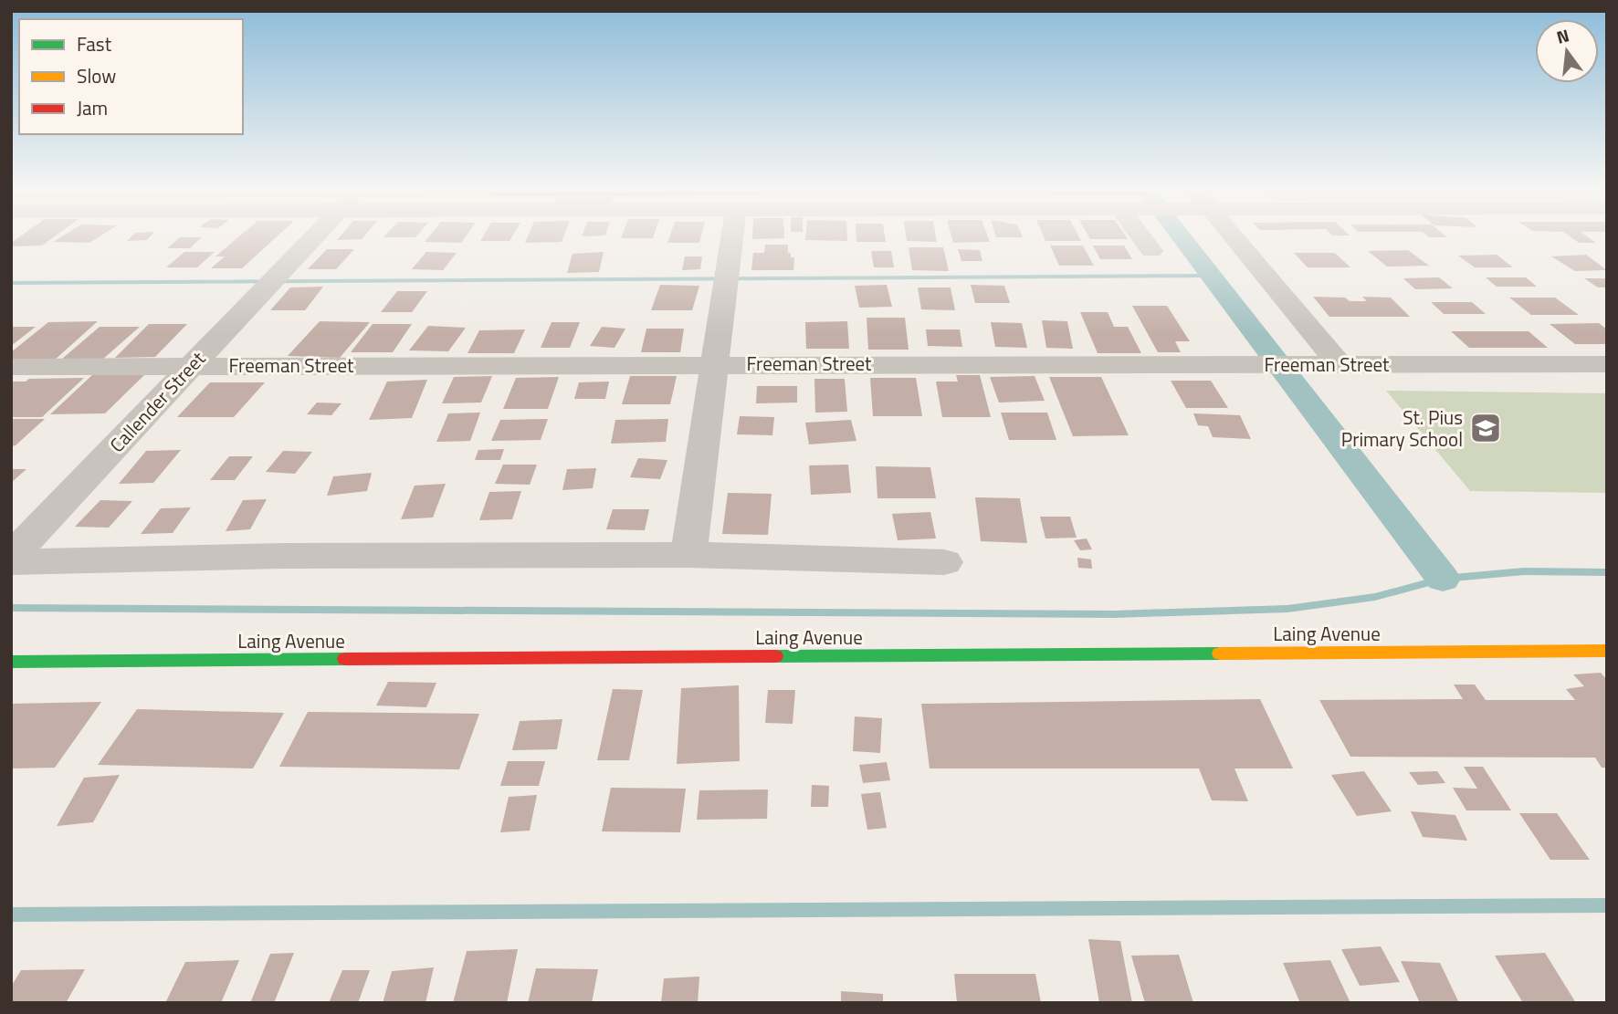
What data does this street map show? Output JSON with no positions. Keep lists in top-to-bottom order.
{
  "streets": {
    "street": ["Freeman Street", "Callender Street", "Laing Avenue"]
  },
  "crossings": [
    ["Freeman Street", "Callender Street"]
  ],
  "places": {
    "school or university": ["St. Pius Primary School"]
  },
  "legend": ["Fast", "Slow", "Jam"],
  "north": "top"
}
